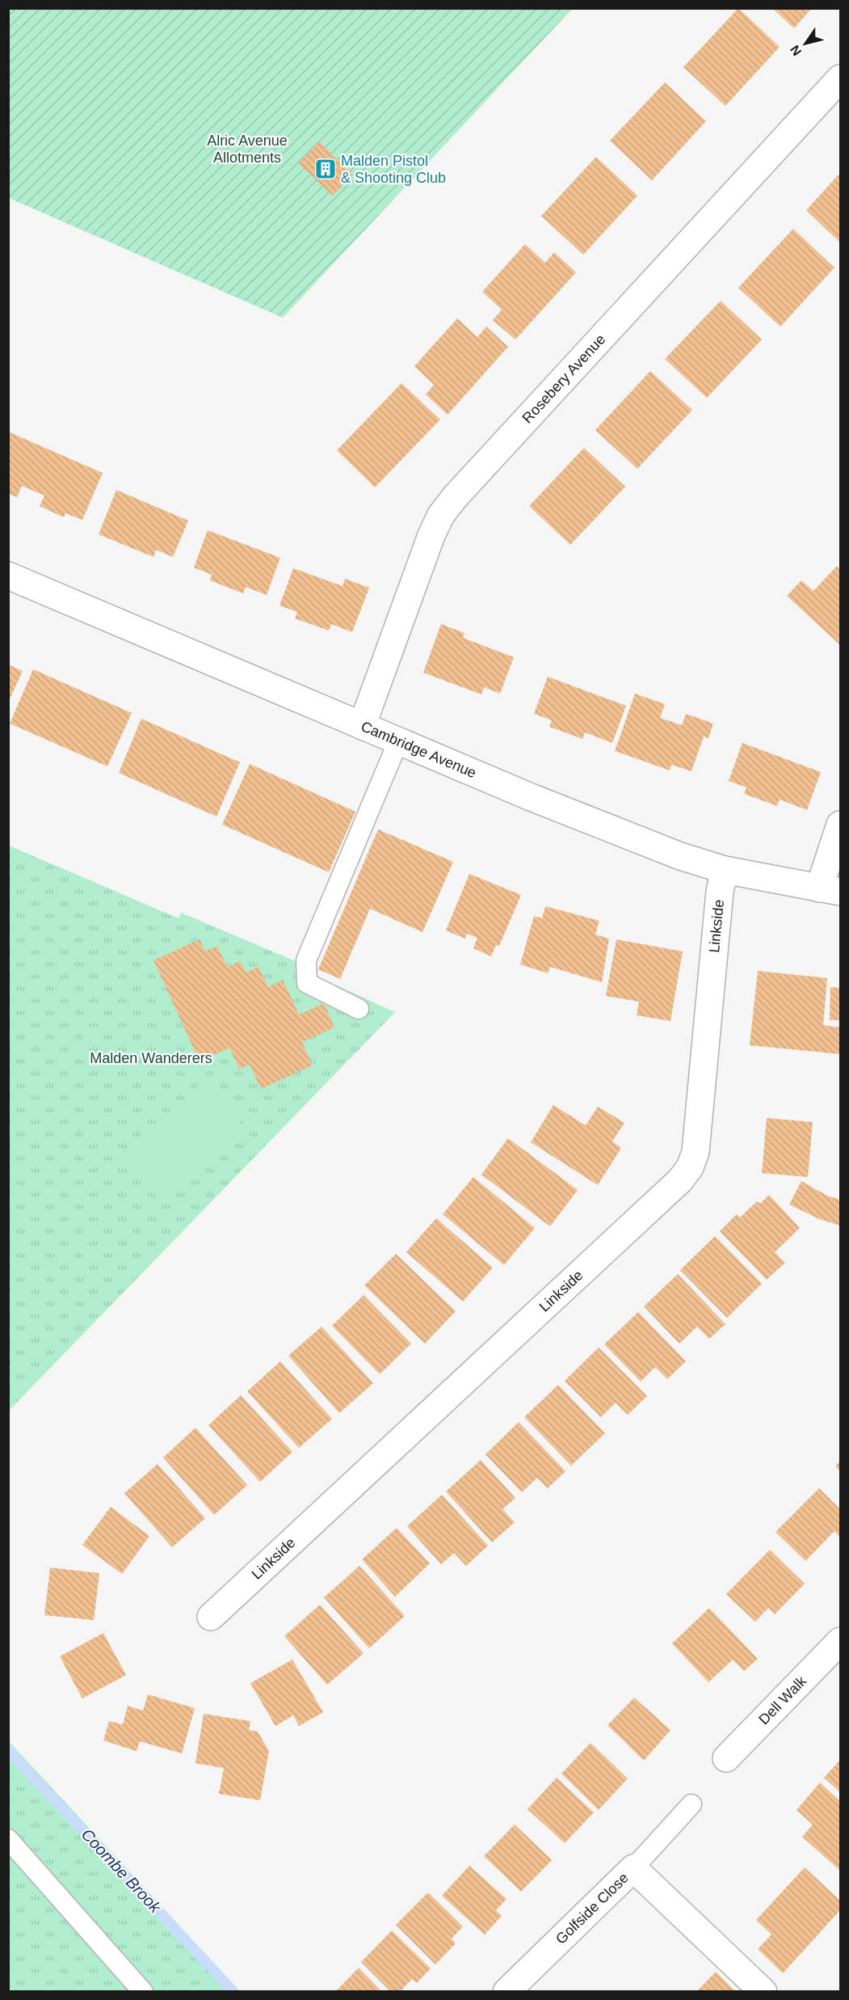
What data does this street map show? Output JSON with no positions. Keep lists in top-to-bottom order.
{
  "streets": {
    "street": [
      "Rosebery Avenue",
      "Cambridge Avenue",
      "Linkside",
      "Dell Walk",
      "Golfside Close"
    ]
  },
  "crossings": [
    ["Rosebery Avenue", "Cambridge Avenue"],
    ["Cambridge Avenue", "Linkside"]
  ],
  "water": ["Coombe Brook"],
  "parks": ["Alric Avenue Allotments", "Malden Wanderers"],
  "places": {
    "building": ["Malden Pistol & Shooting Club"]
  },
  "north": "bottom left"
}
